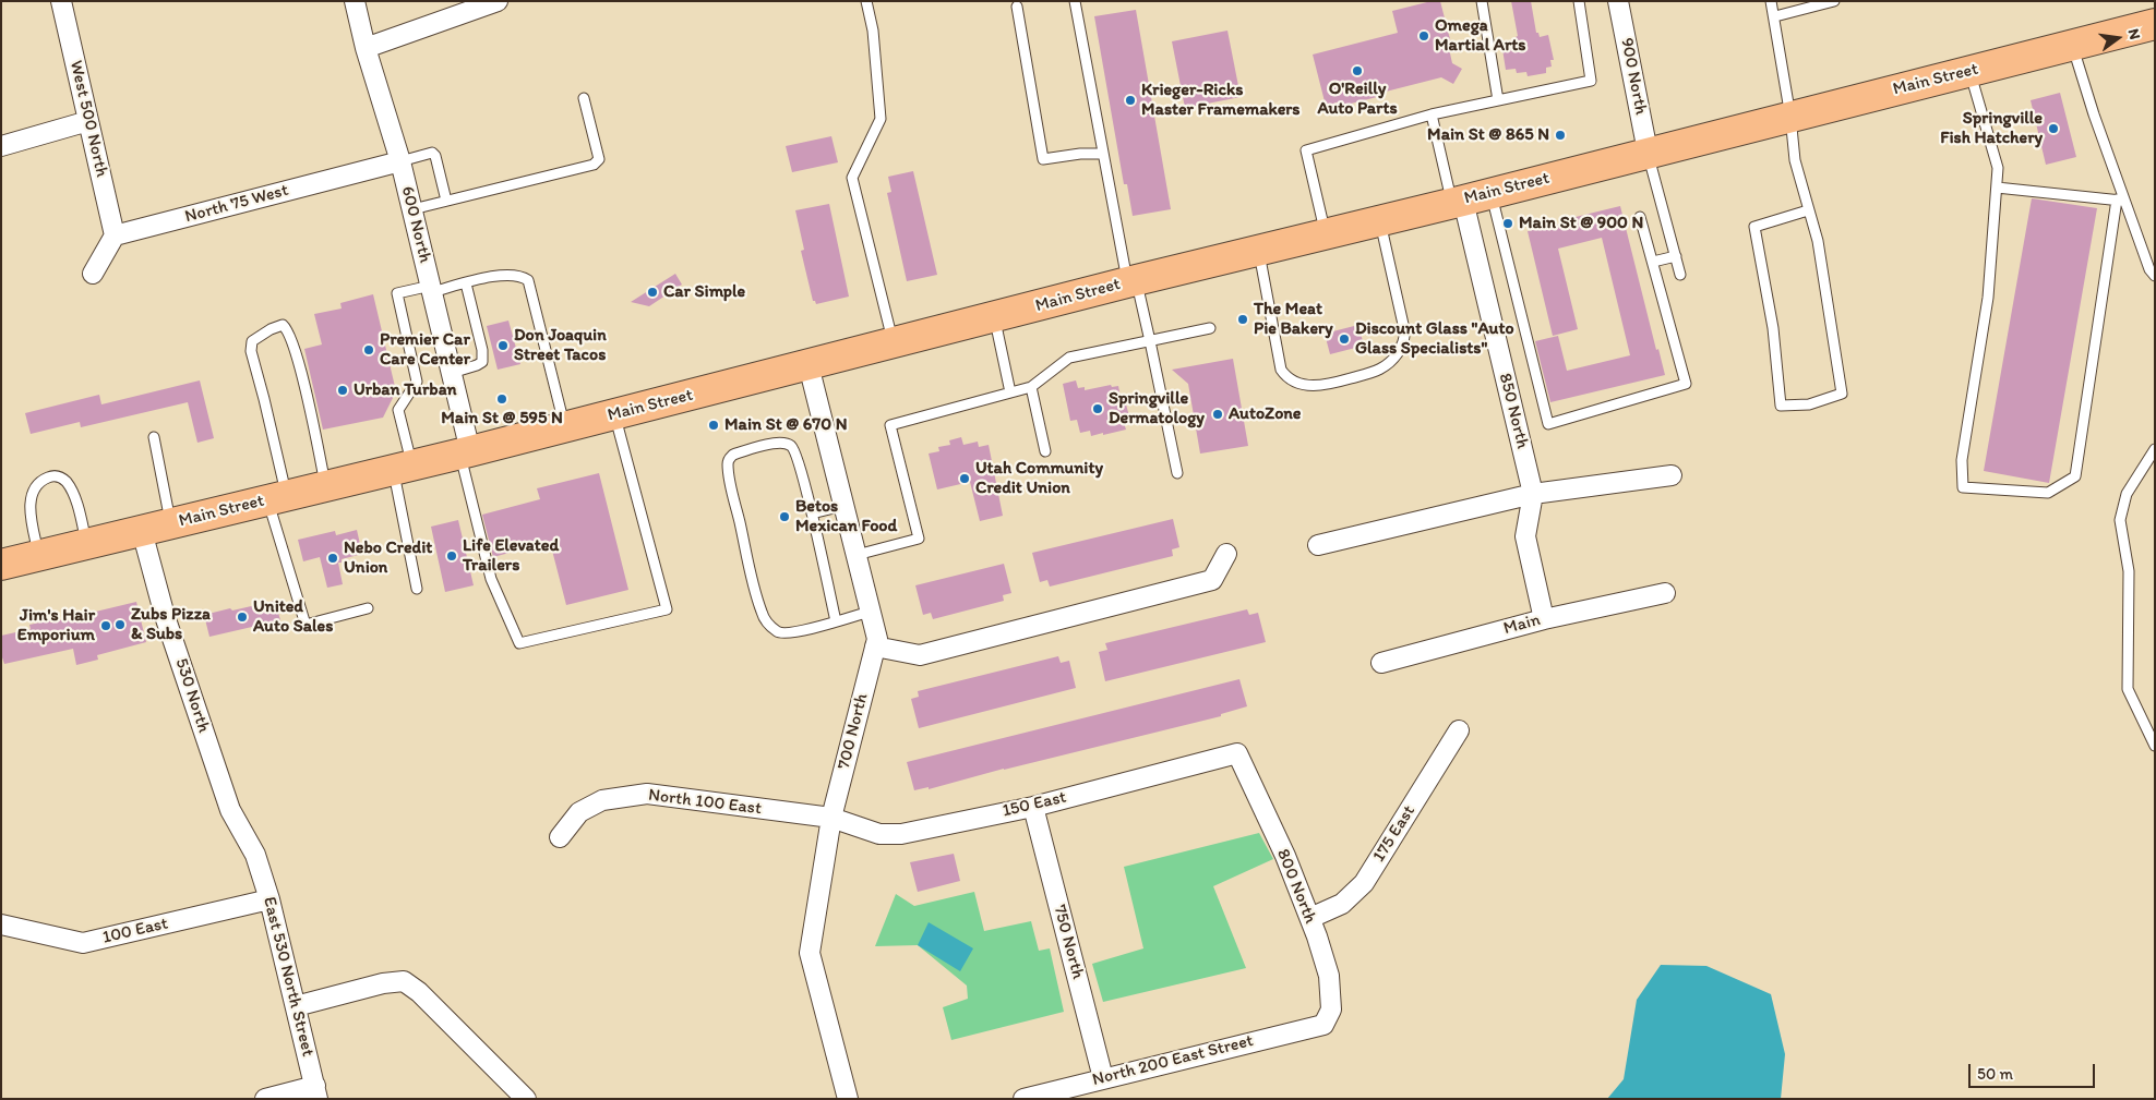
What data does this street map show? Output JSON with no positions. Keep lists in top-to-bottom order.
{
  "streets": {
    "main road": ["Main Street"],
    "street": [
      "900 North",
      "West 500 North",
      "North 75 West",
      "600 North",
      "850 North",
      "Main",
      "530 North",
      "700 North",
      "North 100 East",
      "150 East",
      "175 East",
      "800 North",
      "100 East",
      "750 North",
      "East 530 North Street",
      "North 200 East Street"
    ]
  },
  "crossings": [
    ["900 North", "Main Street"],
    ["Main Street", "600 North"],
    ["Main Street", "850 North"],
    ["Main Street", "530 North"],
    ["Main Street", "700 North"],
    ["West 500 North", "North 75 West"],
    ["North 75 West", "600 North"],
    ["530 North", "East 530 North Street"],
    ["700 North", "North 100 East"],
    ["700 North", "150 East"],
    ["North 100 East", "150 East"],
    ["150 East", "800 North"],
    ["150 East", "750 North"],
    ["175 East", "800 North"],
    ["800 North", "North 200 East Street"],
    ["100 East", "East 530 North Street"],
    ["750 North", "North 200 East Street"]
  ],
  "places": [
    "Omega Martial Arts",
    "O'Reilly Auto Parts",
    "Krieger-Ricks Master Framemakers",
    "Springville Fish Hatchery",
    "Main St @ 865 N",
    "Main St @ 900 N",
    "Car Simple",
    "The Meat Pie Bakery",
    "Discount Glass \"Auto Glass Specialists\"",
    "Don Joaquin Street Tacos",
    "Premier Car Care Center",
    "Urban Turban",
    "Main St @ 595 N",
    "Springville Dermatology",
    "AutoZone",
    "Main St @ 670 N",
    "Utah Community Credit Union",
    "Betos Mexican Food",
    "Life Elevated Trailers",
    "Nebo Credit Union",
    "United Auto Sales",
    "Zubs Pizza & Subs",
    "Jim's Hair Emporium"
  ],
  "scale_bar": "50 m",
  "north": "right"
}
